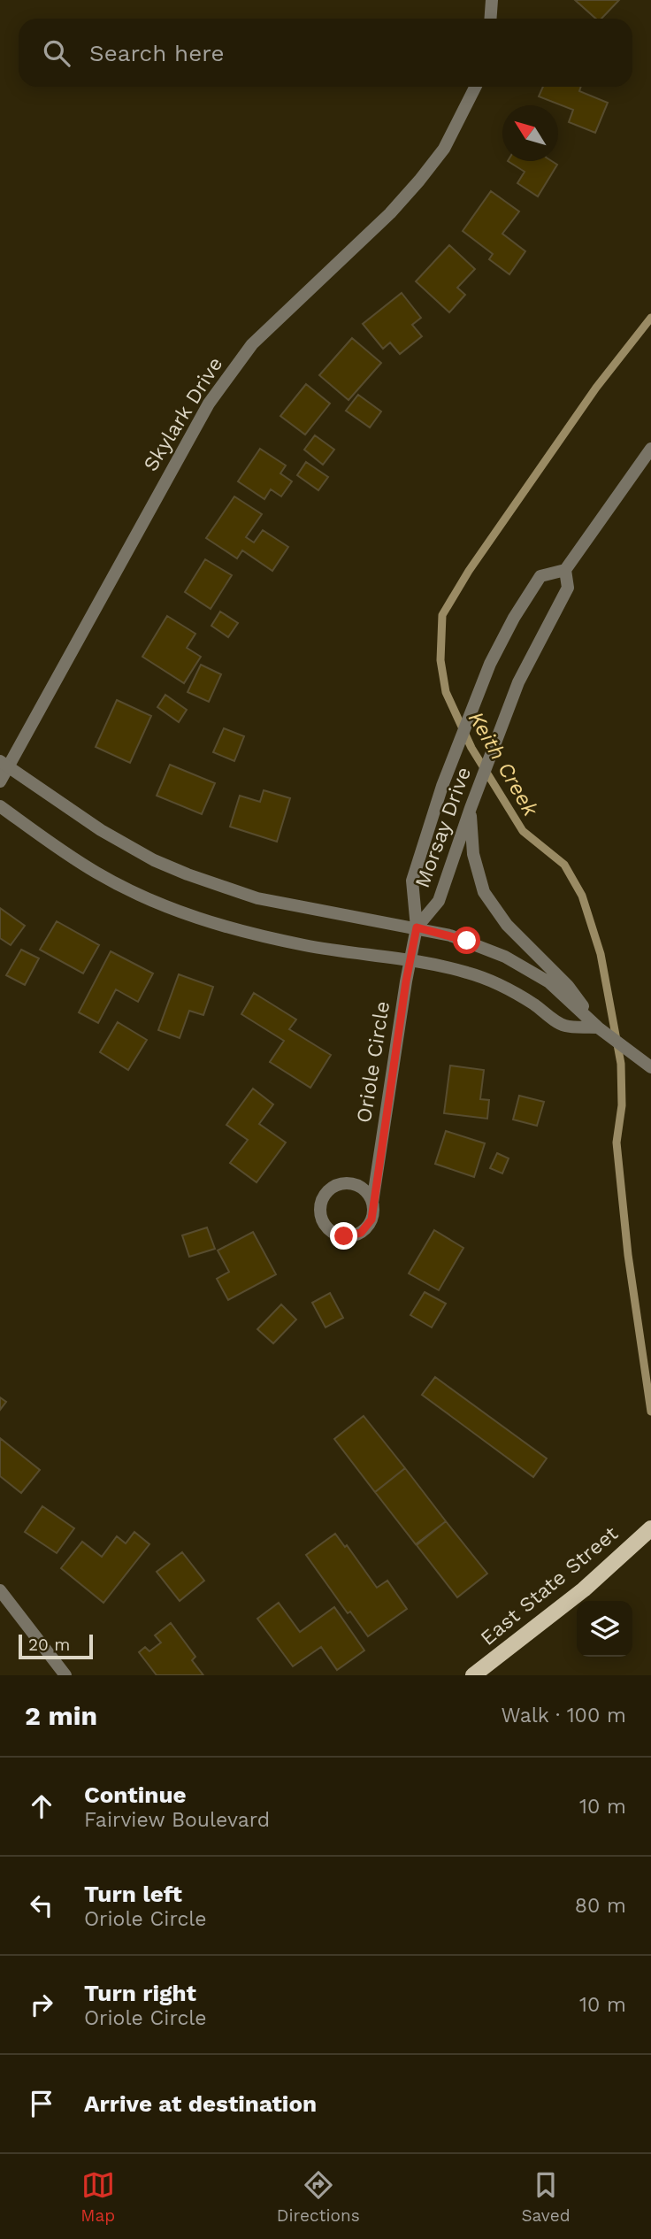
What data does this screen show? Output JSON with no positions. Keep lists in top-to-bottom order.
{
  "streets": {
    "main road": ["East State Street"],
    "street": ["Skylark Drive", "Morsay Drive", "Oriole Circle"]
  },
  "crossings": [
    ["Morsay Drive", "Oriole Circle"]
  ],
  "water": ["Keith Creek"],
  "scale_bar": "20 m",
  "north": "top left",
  "page": {
    "search": "Search here",
    "scale": "20 m",
    "heading": ["2 min", "Walk · 100 m"],
    "list": [
      ["Continue", "Fairview Boulevard", "10 m"],
      ["Turn left", "Oriole Circle", "80 m"],
      ["Turn right", "Oriole Circle", "10 m"],
      "Arrive at destination"
    ],
    "nav": ["Map", "Directions", "Saved"]
  }
}
